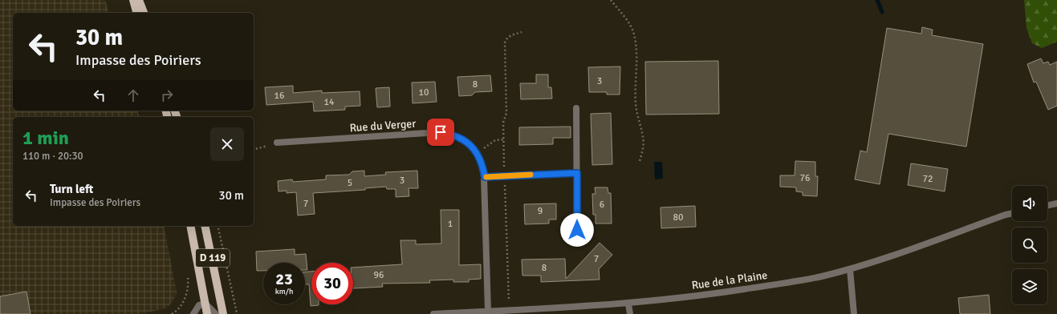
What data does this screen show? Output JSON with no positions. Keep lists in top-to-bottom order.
{
  "streets": {
    "main road": ["D 119"],
    "street": ["Rue du Verger", "Rue de la Plaine"]
  },
  "crossings": [
    ["Rue du Verger", "Rue de la Plaine"]
  ],
  "house_numbers": [
    "3",
    "8",
    "10",
    "16",
    "14",
    "76",
    "72",
    "3",
    "5",
    "7",
    "6",
    "9",
    "80",
    "1",
    "7",
    "8",
    "96"
  ],
  "page": {
    "turn": ["30 m", "Impasse des Poiriers"],
    "heading": ["1 min", "110 m · 20:30"],
    "list": [
      {
        "name": "Turn left",
        "note": "Impasse des Poiriers",
        "value": "30 m"
      }
    ],
    "speed": "23 km/h",
    "limit": "30"
  }
}
